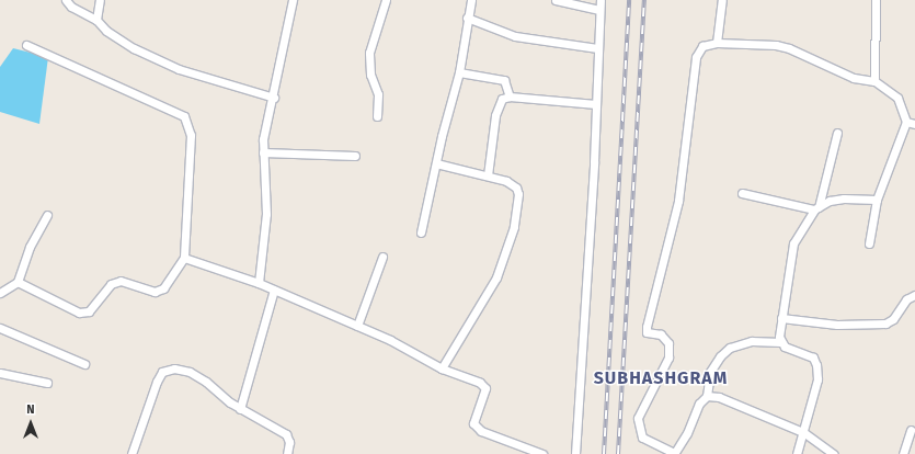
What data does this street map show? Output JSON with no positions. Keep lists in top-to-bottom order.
{
  "districts": ["SUBHASHGRAM"],
  "north": "top"
}
